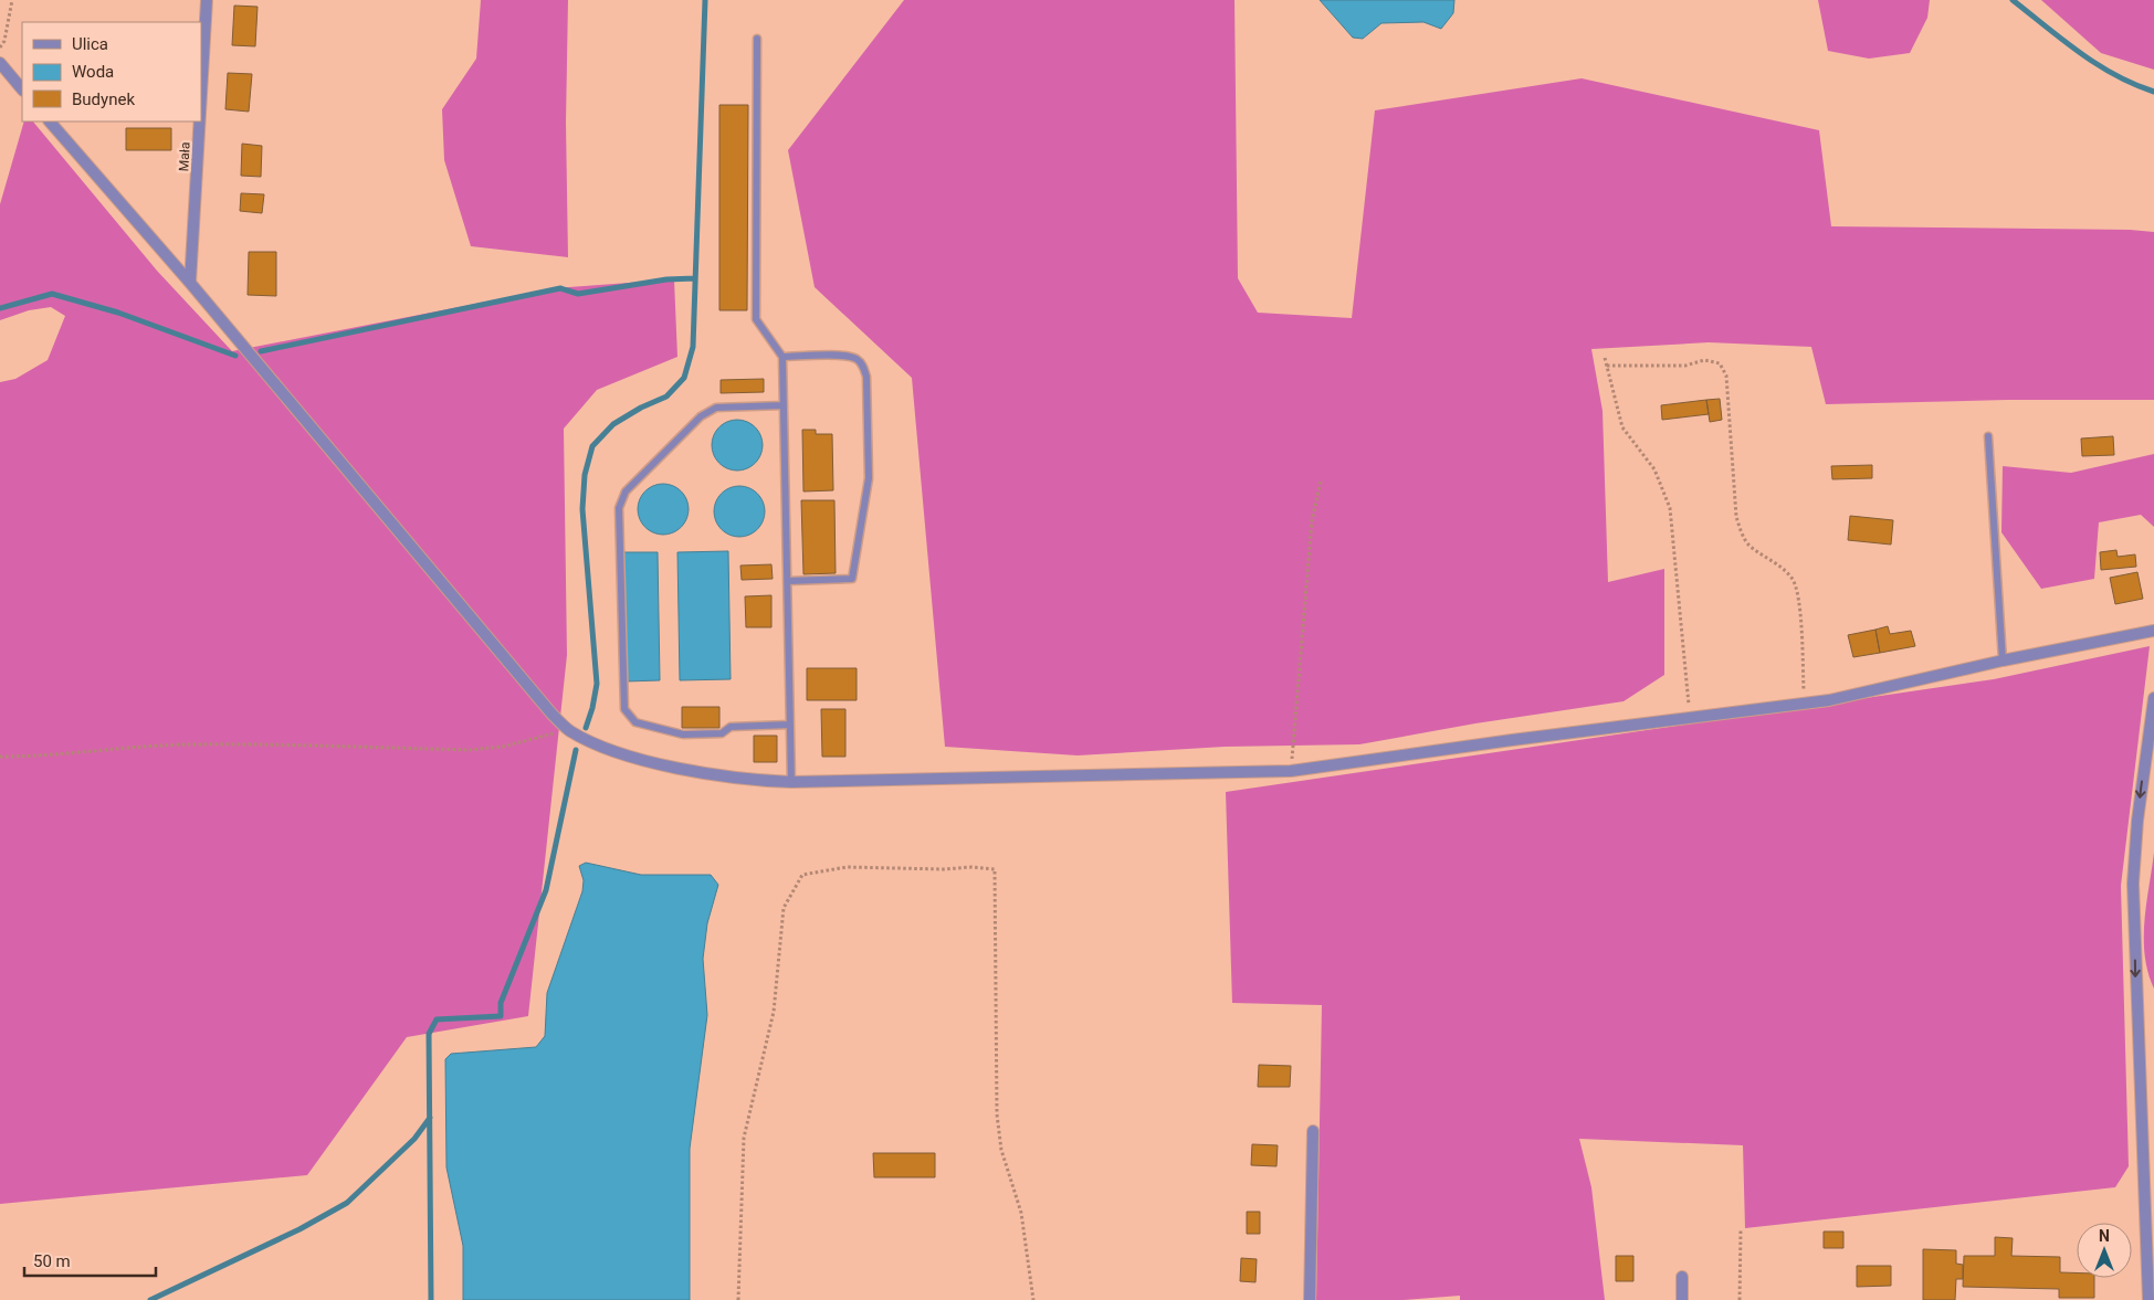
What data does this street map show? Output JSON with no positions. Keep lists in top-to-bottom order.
{
  "streets": {
    "street": ["Mała"]
  },
  "legend": ["Ulica", "Woda", "Budynek"],
  "scale_bar": "50 m",
  "north": "top"
}
